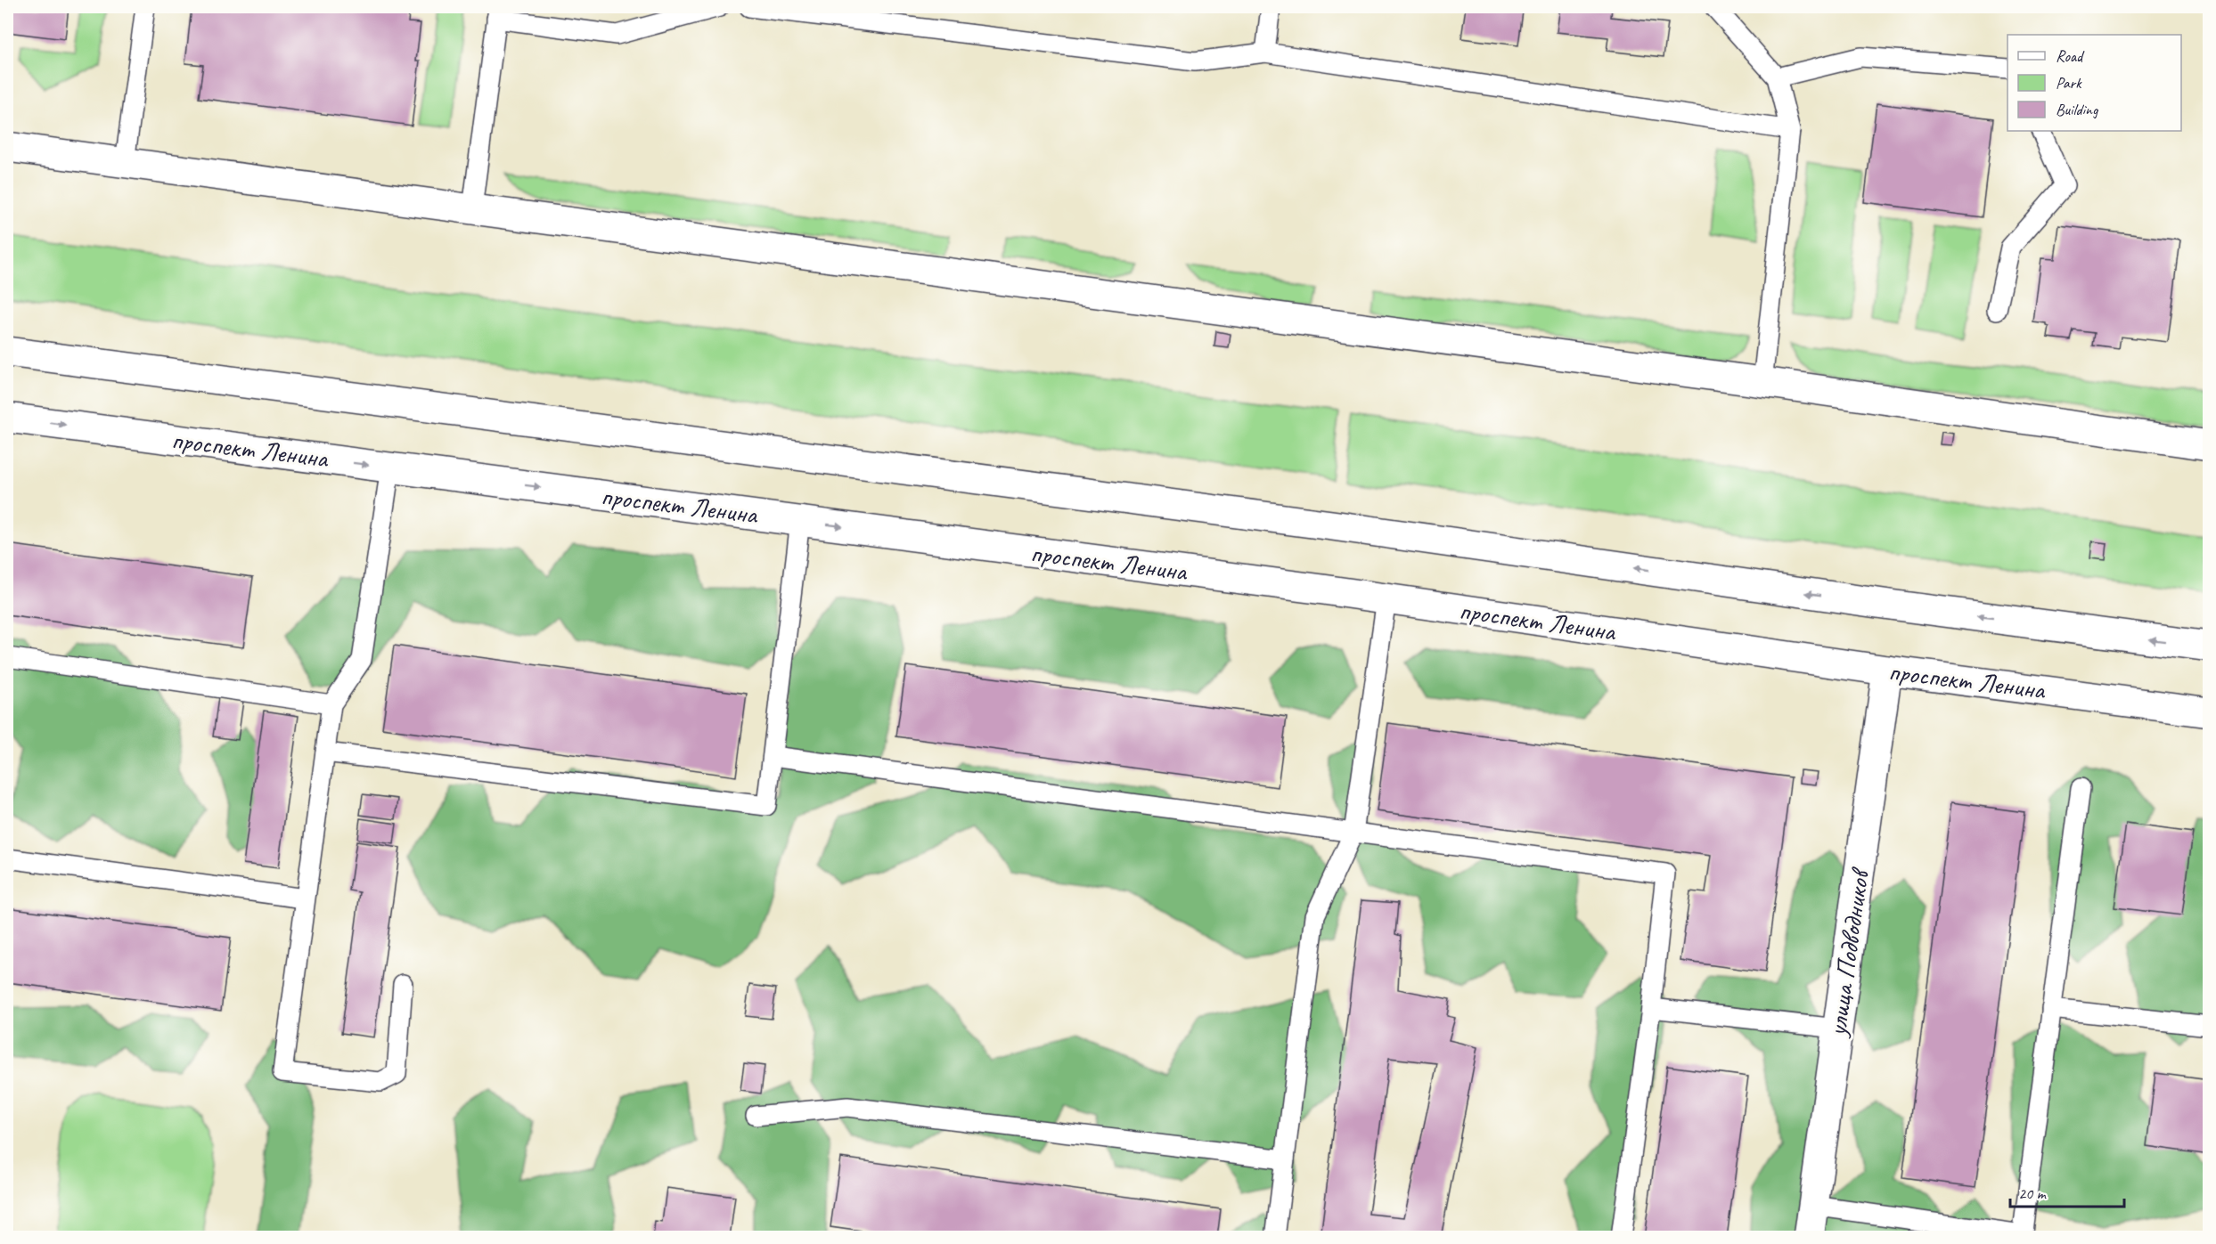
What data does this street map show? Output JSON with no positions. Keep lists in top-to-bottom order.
{
  "streets": {
    "main road": ["проспект Ленина", "улица Подводников"]
  },
  "crossings": [
    ["проспект Ленина", "улица Подводников"]
  ],
  "legend": ["Road", "Park", "Building"],
  "scale_bar": "20 m"
}
